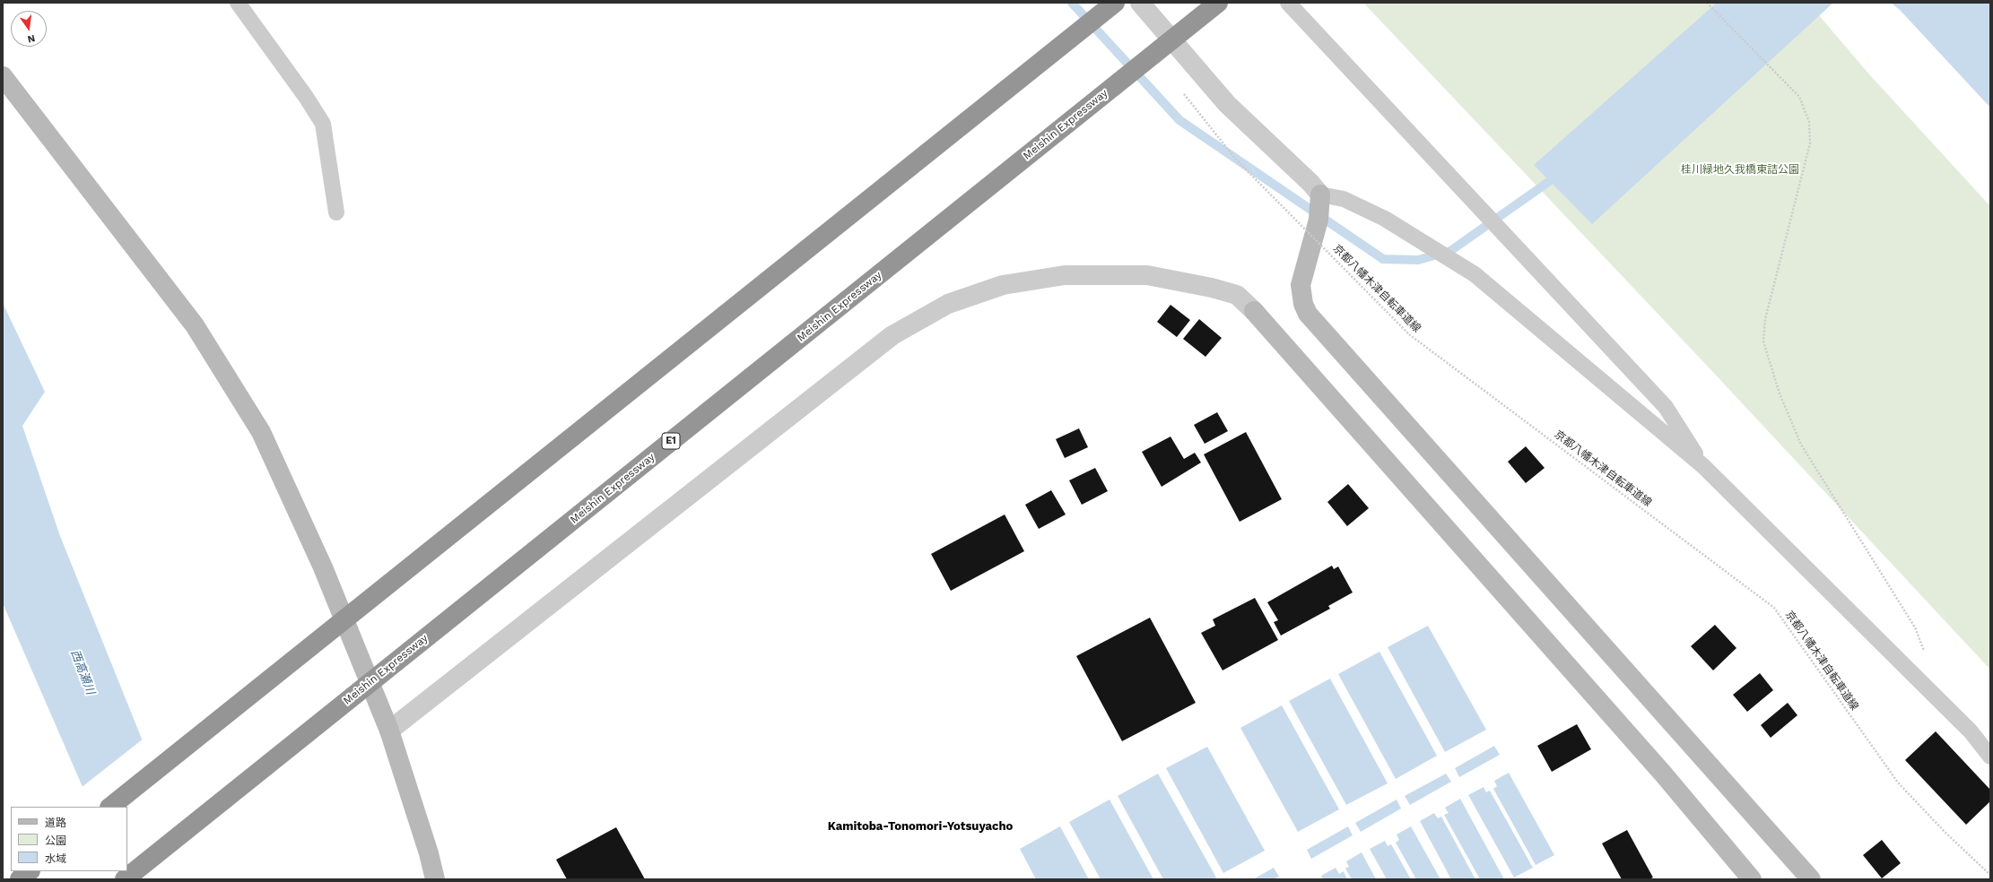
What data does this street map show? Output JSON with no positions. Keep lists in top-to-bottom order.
{
  "streets": {
    "highway": ["Meishin Expressway", "E1"],
    "path": ["京都八幡木津自転車道線"]
  },
  "districts": ["Kamitoba-Tonomori-Yotsuyacho"],
  "water": ["西高瀬川"],
  "parks": ["桂川緑地久我橋東詰公園"],
  "legend": ["道路", "公園", "水域"],
  "north": "bottom"
}
